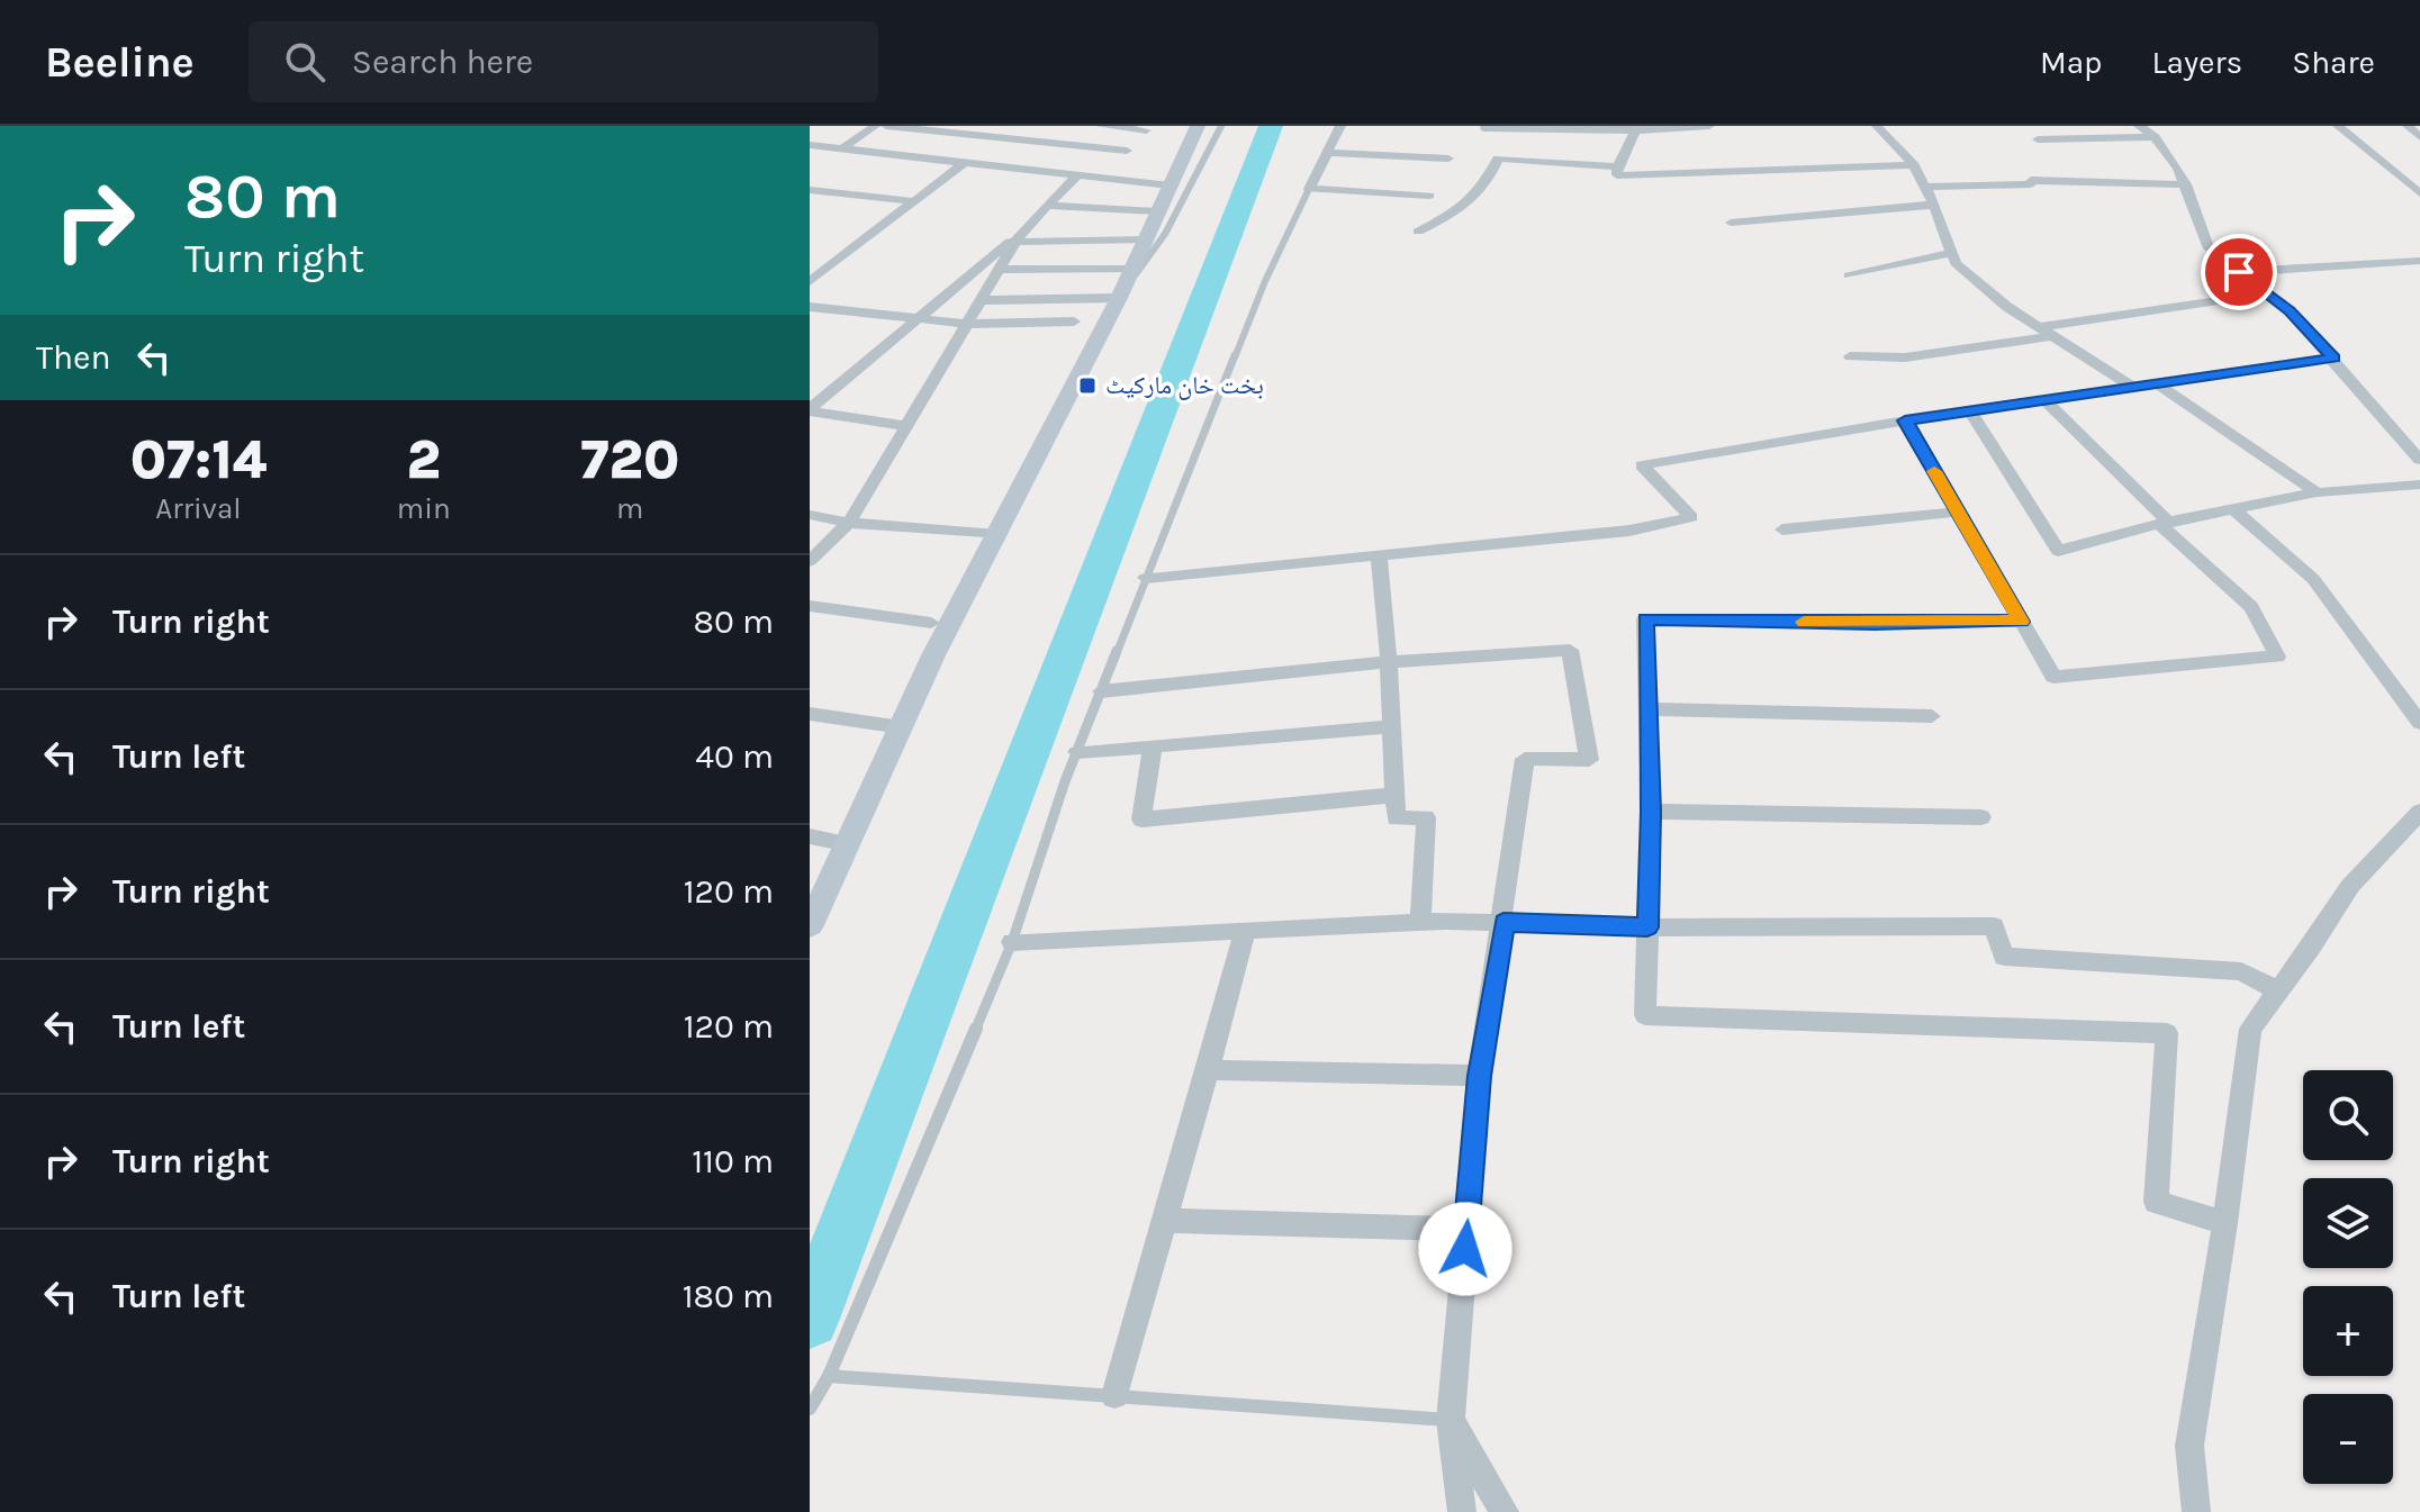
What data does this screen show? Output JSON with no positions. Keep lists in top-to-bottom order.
{
  "places": {
    "transit": ["بخت خان مارکیٹ"]
  },
  "page": {
    "header": "Beeline",
    "search": "Search here",
    "nav": ["Map", "Layers", "Share"],
    "turn": ["80 m", "Turn right"],
    "then": "Then",
    "eta": [
      "07:14",
      "Arrival",
      "2",
      "min",
      "720",
      "m"
    ],
    "list": [
      {
        "name": "Turn right",
        "value": "80 m"
      },
      {
        "name": "Turn left",
        "value": "40 m"
      },
      {
        "name": "Turn right",
        "value": "120 m"
      },
      {
        "name": "Turn left",
        "value": "120 m"
      },
      {
        "name": "Turn right",
        "value": "110 m"
      },
      {
        "name": "Turn left",
        "value": "180 m"
      }
    ],
    "map_buttons": ["+", "−"]
  }
}
